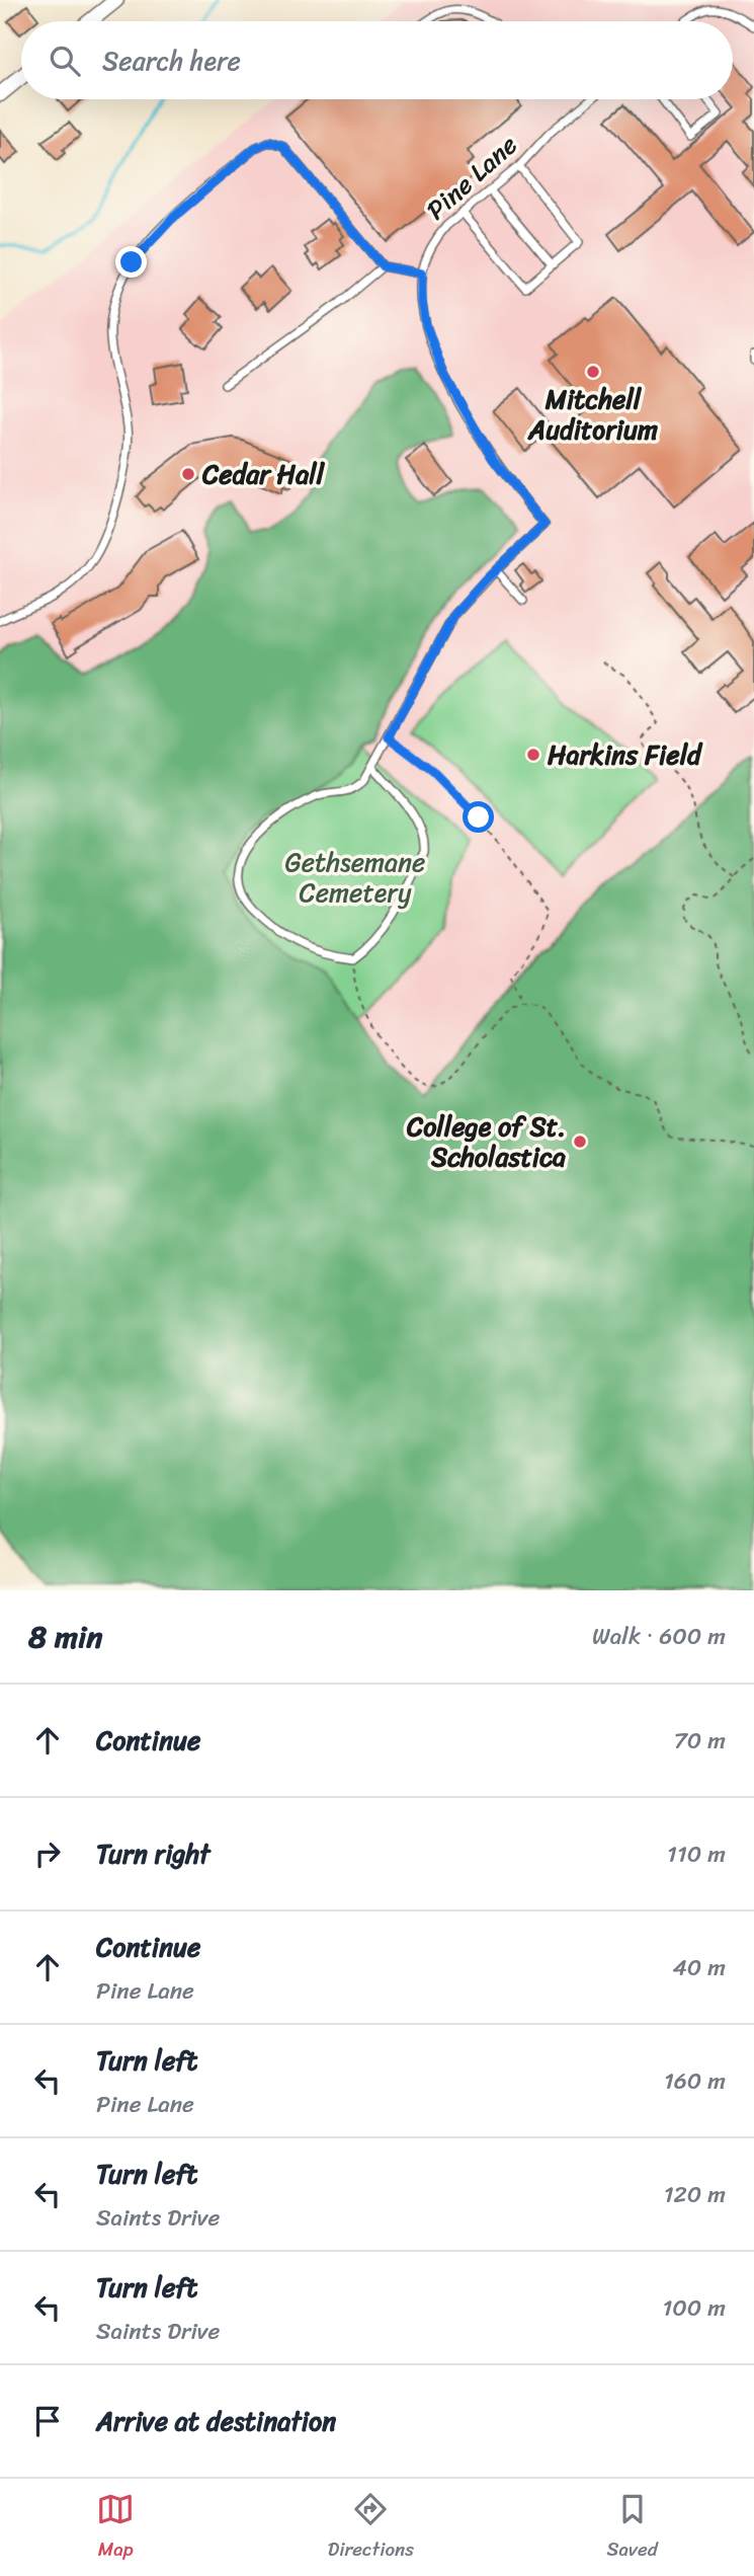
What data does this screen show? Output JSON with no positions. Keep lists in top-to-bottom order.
{
  "streets": {
    "lane": ["Pine Lane"]
  },
  "parks": ["Gethsemane Cemetery"],
  "places": [
    "Mitchell Auditorium",
    "Cedar Hall",
    "Harkins Field",
    "College of St. Scholastica"
  ],
  "page": {
    "search": "Search here",
    "heading": ["8 min", "Walk · 600 m"],
    "list": [
      ["Continue", "70 m"],
      ["Turn right", "110 m"],
      ["Continue", "Pine Lane", "40 m"],
      ["Turn left", "Pine Lane", "160 m"],
      ["Turn left", "Saints Drive", "120 m"],
      ["Turn left", "Saints Drive", "100 m"],
      "Arrive at destination"
    ],
    "nav": ["Map", "Directions", "Saved"]
  }
}
